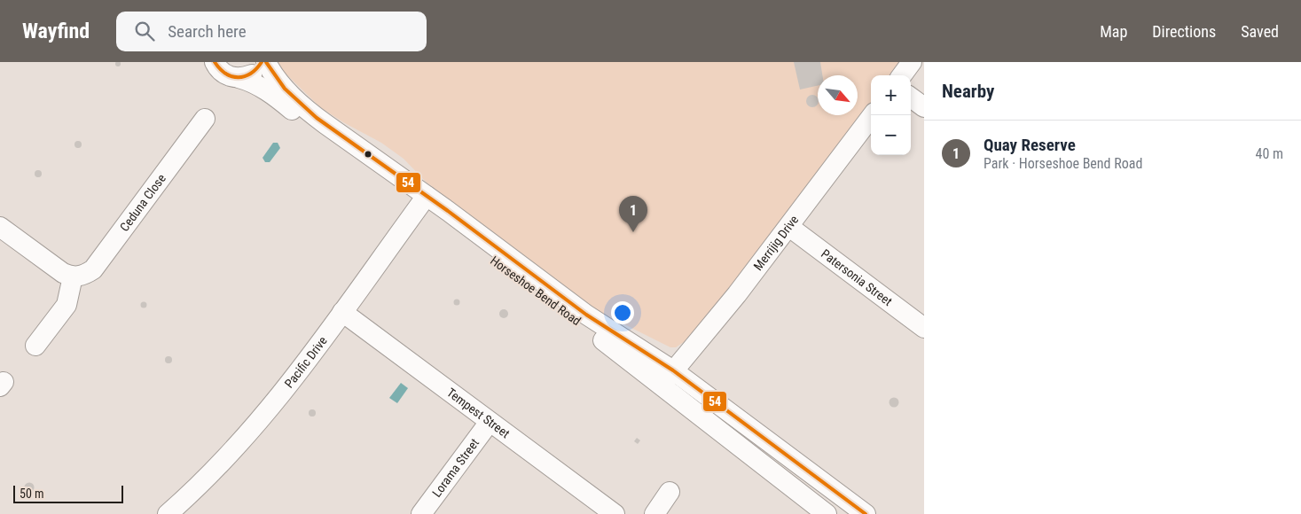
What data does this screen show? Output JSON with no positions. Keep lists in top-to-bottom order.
{
  "streets": {
    "street": [
      "Ceduna Close",
      "Merrijig Drive",
      "Patersonia Street",
      "Horseshoe Bend Road",
      "Pacific Drive",
      "Tempest Street",
      "Lorama Street"
    ]
  },
  "crossings": [
    ["Merrijig Drive", "Patersonia Street"],
    ["Merrijig Drive", "Horseshoe Bend Road"],
    ["Horseshoe Bend Road", "Pacific Drive"],
    ["Pacific Drive", "Tempest Street"],
    ["Tempest Street", "Lorama Street"]
  ],
  "lines": ["transit line 54"],
  "scale_bar": "50 m",
  "north": "bottom right",
  "page": {
    "header": "Wayfind",
    "search": "Search here",
    "nav": ["Map", "Directions", "Saved"],
    "heading": "Nearby",
    "map_buttons": ["+", "−"],
    "list": [
      {
        "mark": "1",
        "name": "Quay Reserve",
        "note": "Park · Horseshoe Bend Road",
        "value": "40 m"
      }
    ],
    "pins": "1",
    "scale": "50 m"
  }
}
